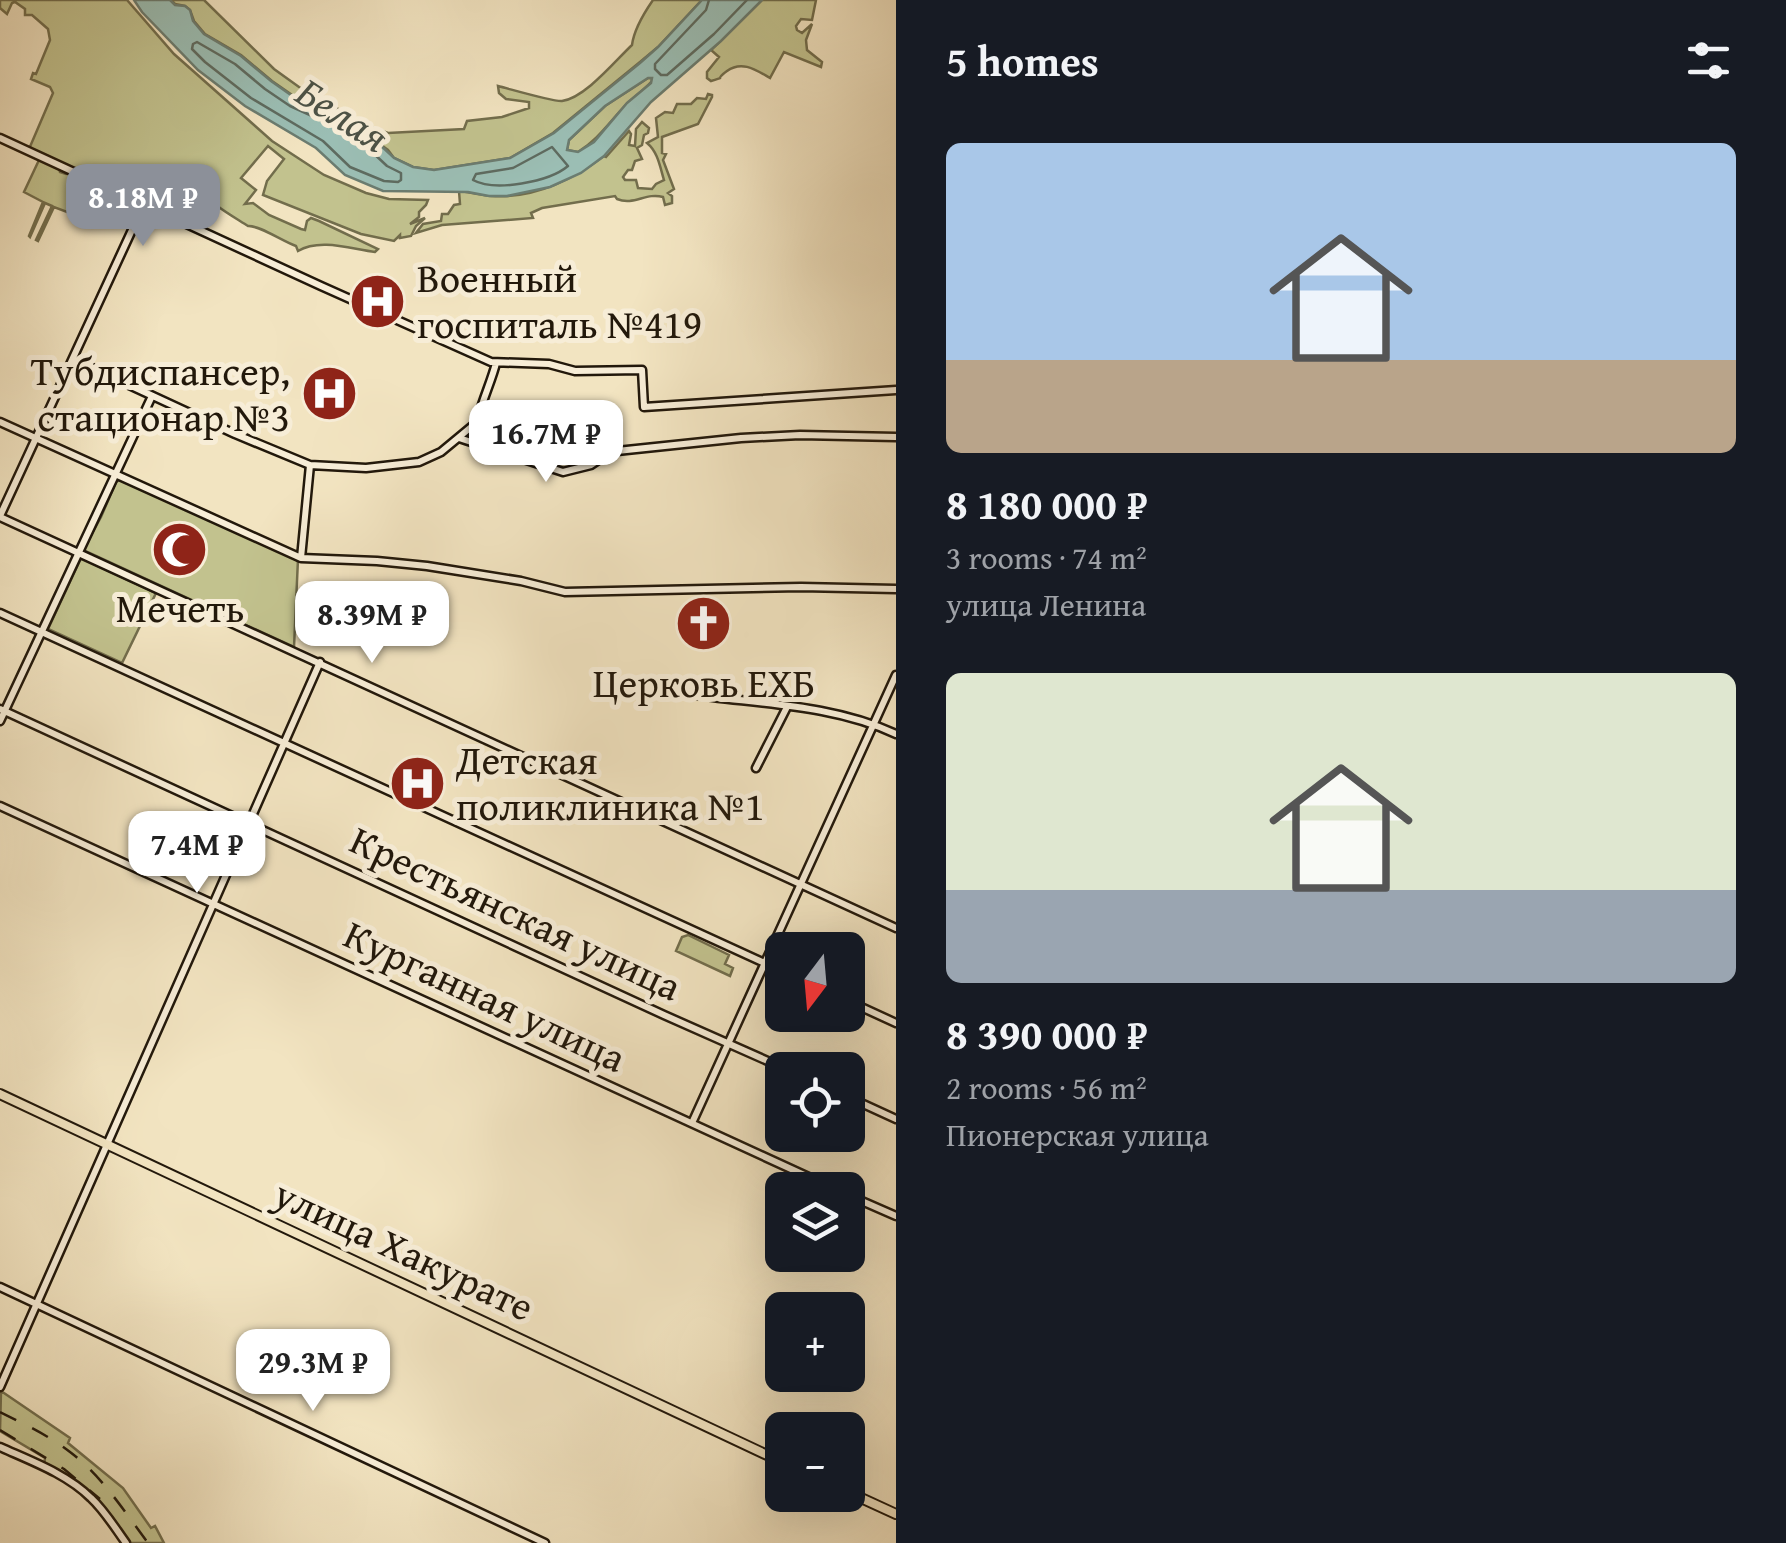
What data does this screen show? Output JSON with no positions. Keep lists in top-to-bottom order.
{
  "streets": {
    "main road": ["улица Хакурате"],
    "street": ["Крестьянская улица", "Курганная улица"]
  },
  "water": ["Белая"],
  "places": {
    "hospital": ["Военный госпиталь №419", "Тубдиспансер, стационар №3", "Детская поликлиника №1"],
    "mosque": ["Мечеть"],
    "church": ["Церковь ЕХБ"]
  },
  "north": "bottom",
  "page": {
    "heading": "5 homes",
    "list": [
      {
        "name": "8 180 000 ₽",
        "note": "3 rooms · 74 m² · улица Ленина"
      },
      {
        "name": "8 390 000 ₽",
        "note": "2 rooms · 56 m² · Пионерская улица"
      }
    ],
    "price": [
      "8.18M ₽",
      "16.7M ₽",
      "8.39M ₽",
      "7.4M ₽",
      "29.3M ₽"
    ],
    "map_buttons": ["+", "−"]
  }
}
